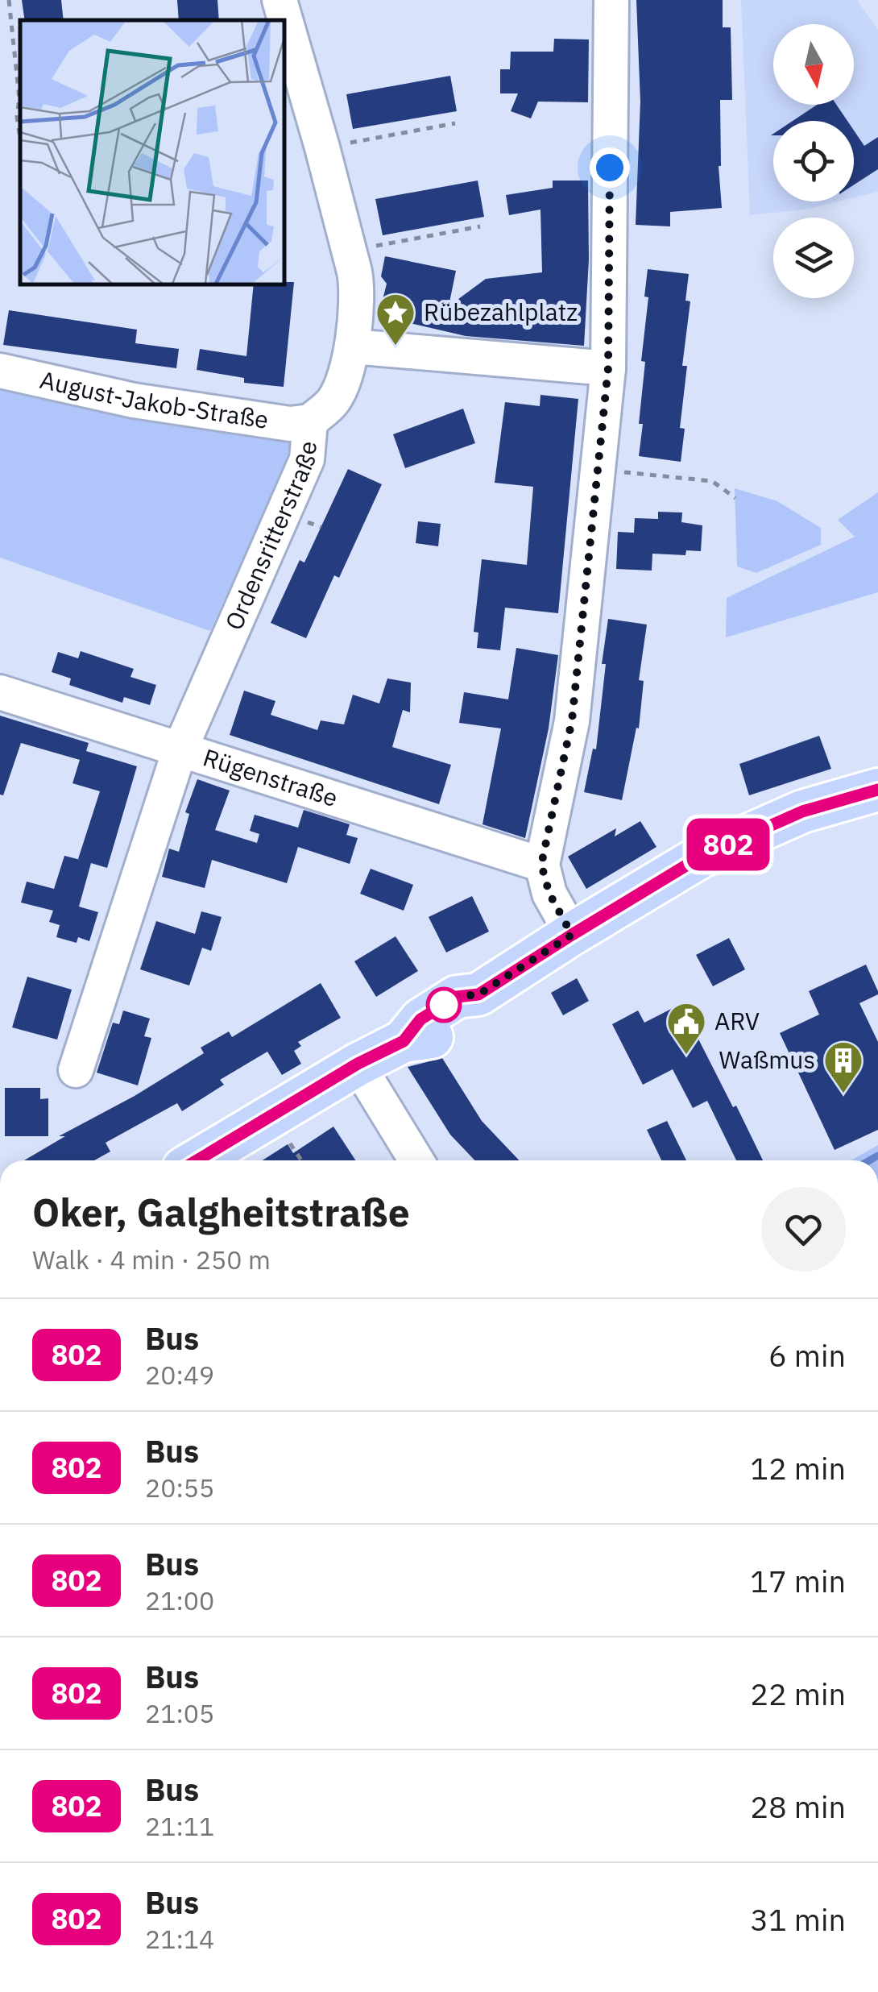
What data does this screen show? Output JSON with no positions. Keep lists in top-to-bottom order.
{
  "streets": {
    "street": ["August-Jakob-Straße", "Ordensritterstraße", "Rügenstraße"]
  },
  "crossings": [
    ["August-Jakob-Straße", "Ordensritterstraße"],
    ["Ordensritterstraße", "Rügenstraße"]
  ],
  "places": {
    "place": ["Rübezahlplatz"],
    "public building": ["ARV"],
    "building": ["Waßmus"]
  },
  "lines": ["bus line 802"],
  "north": "bottom",
  "page": {
    "on_map": "802",
    "heading": ["Oker, Galgheitstraße", "Walk · 4 min · 250 m"],
    "list": [
      {
        "mark": "802",
        "name": "Bus",
        "note": "20:49",
        "value": "6 min"
      },
      {
        "mark": "802",
        "name": "Bus",
        "note": "20:55",
        "value": "12 min"
      },
      {
        "mark": "802",
        "name": "Bus",
        "note": "21:00",
        "value": "17 min"
      },
      {
        "mark": "802",
        "name": "Bus",
        "note": "21:05",
        "value": "22 min"
      },
      {
        "mark": "802",
        "name": "Bus",
        "note": "21:11",
        "value": "28 min"
      },
      {
        "mark": "802",
        "name": "Bus",
        "note": "21:14",
        "value": "31 min"
      }
    ]
  }
}
